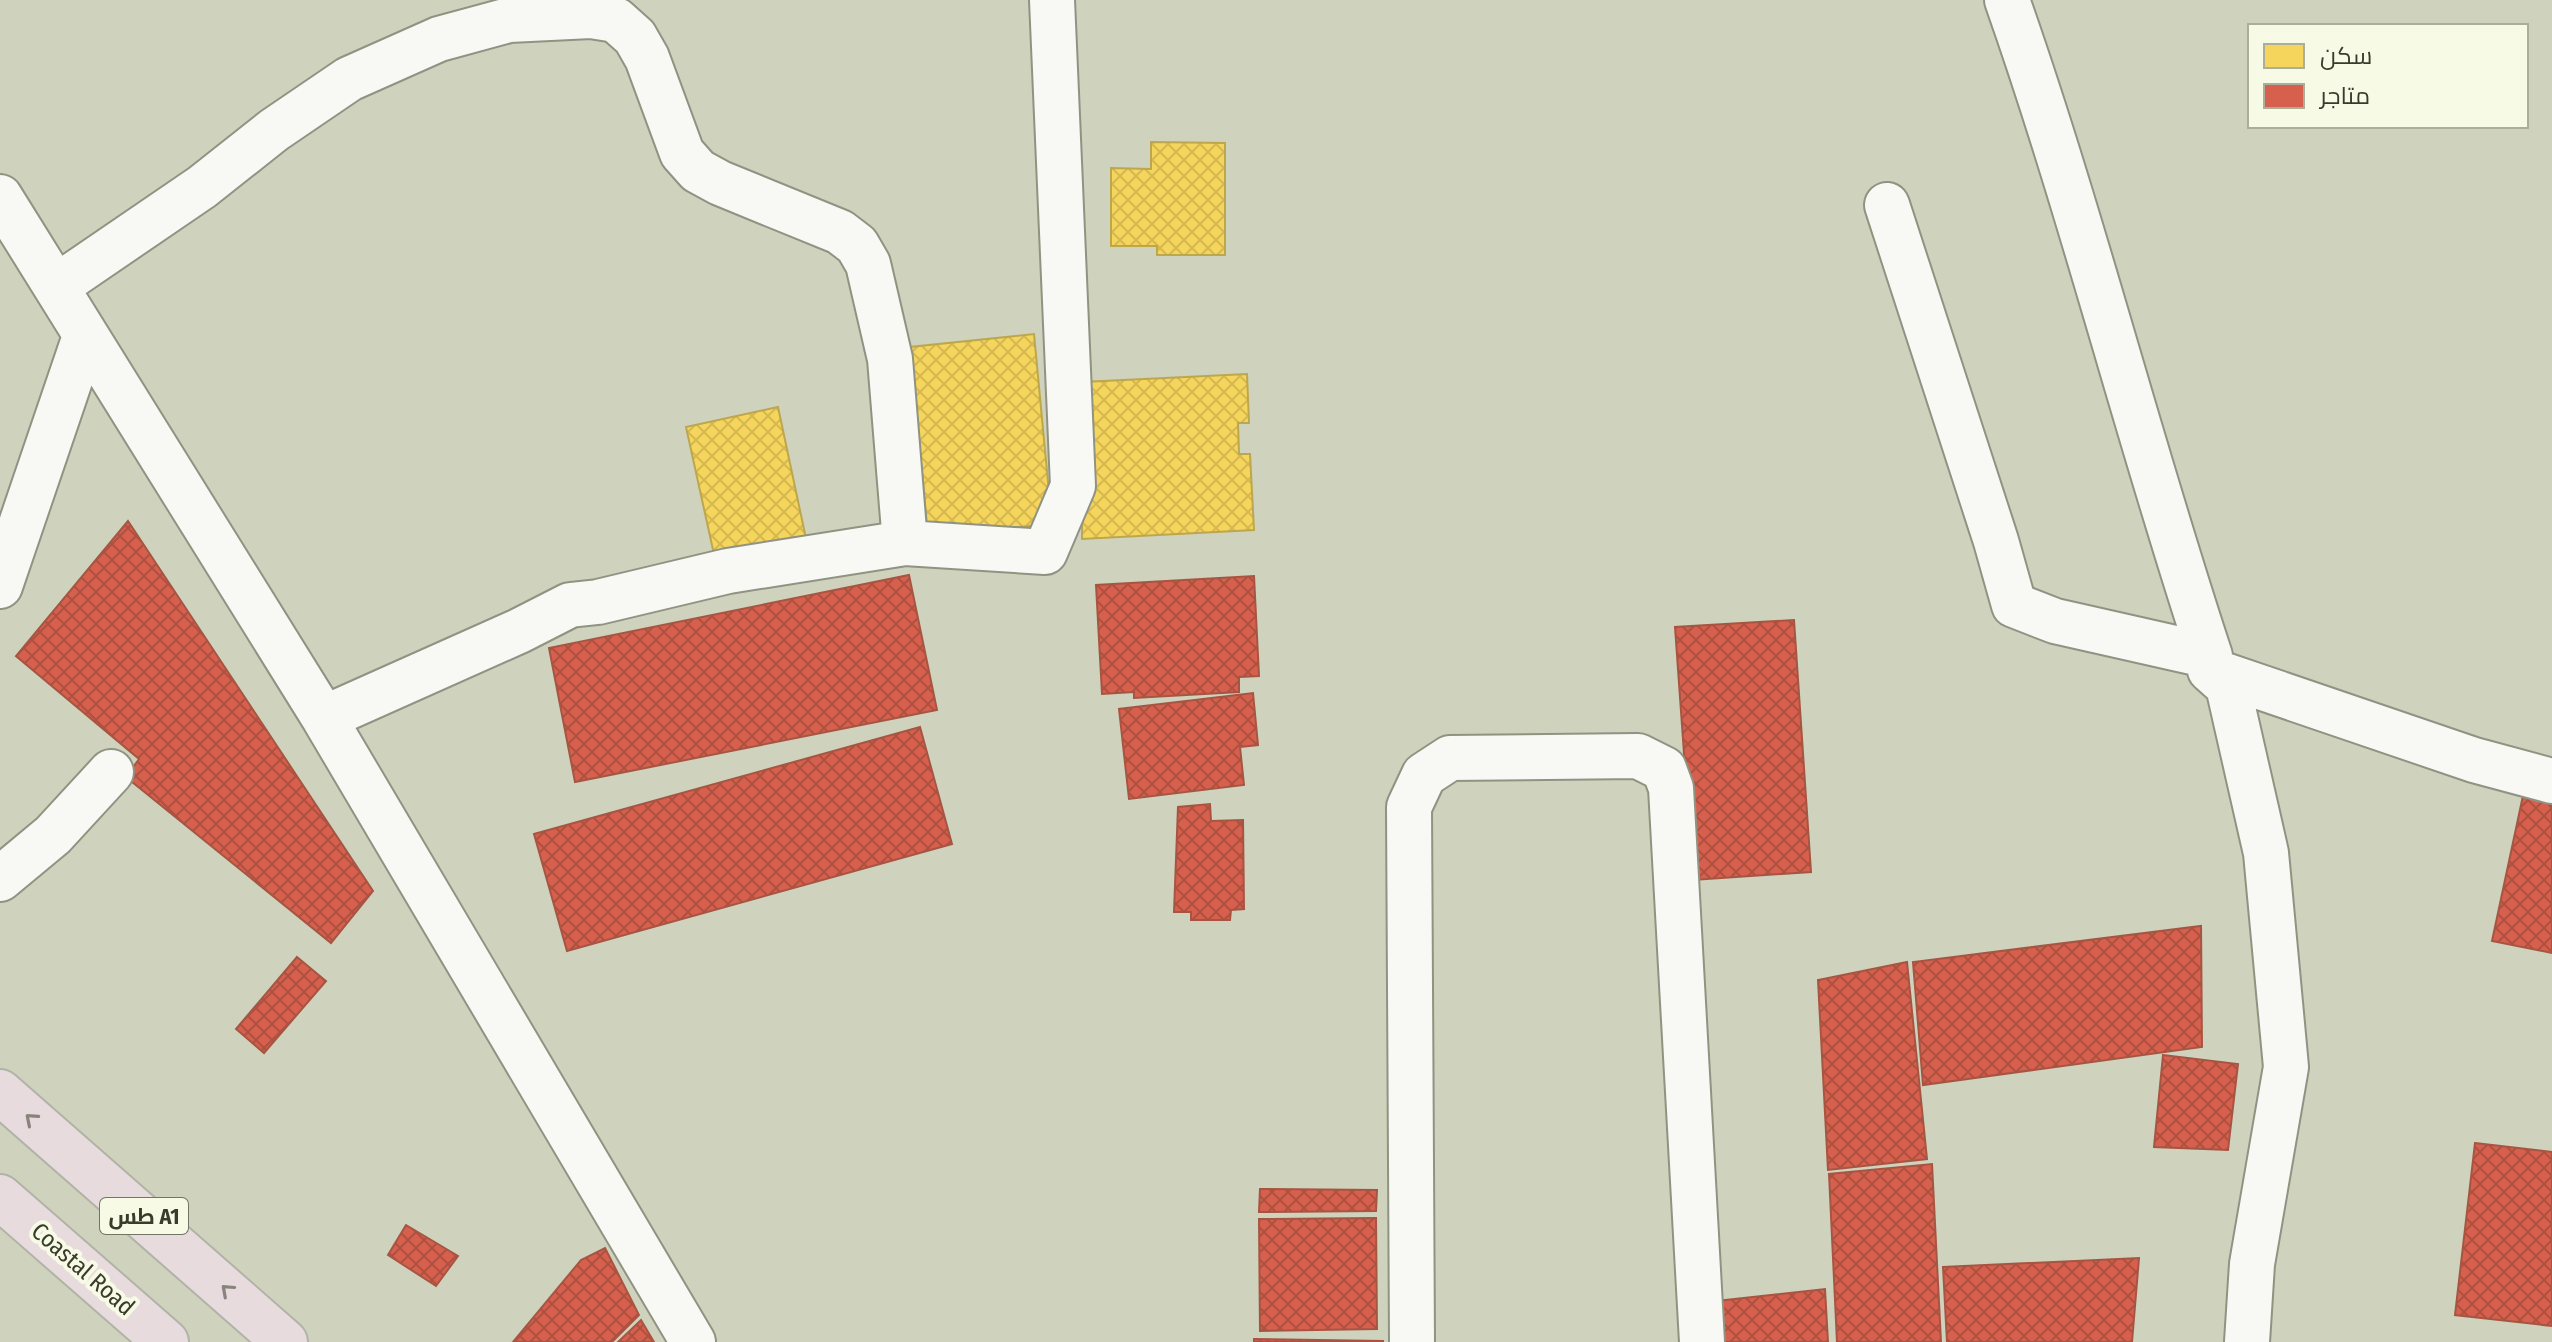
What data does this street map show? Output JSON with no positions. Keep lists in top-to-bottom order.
{
  "streets": {
    "highway": ["طس A1", "Coastal Road"]
  },
  "legend": ["سكن", "متاجر"]
}
